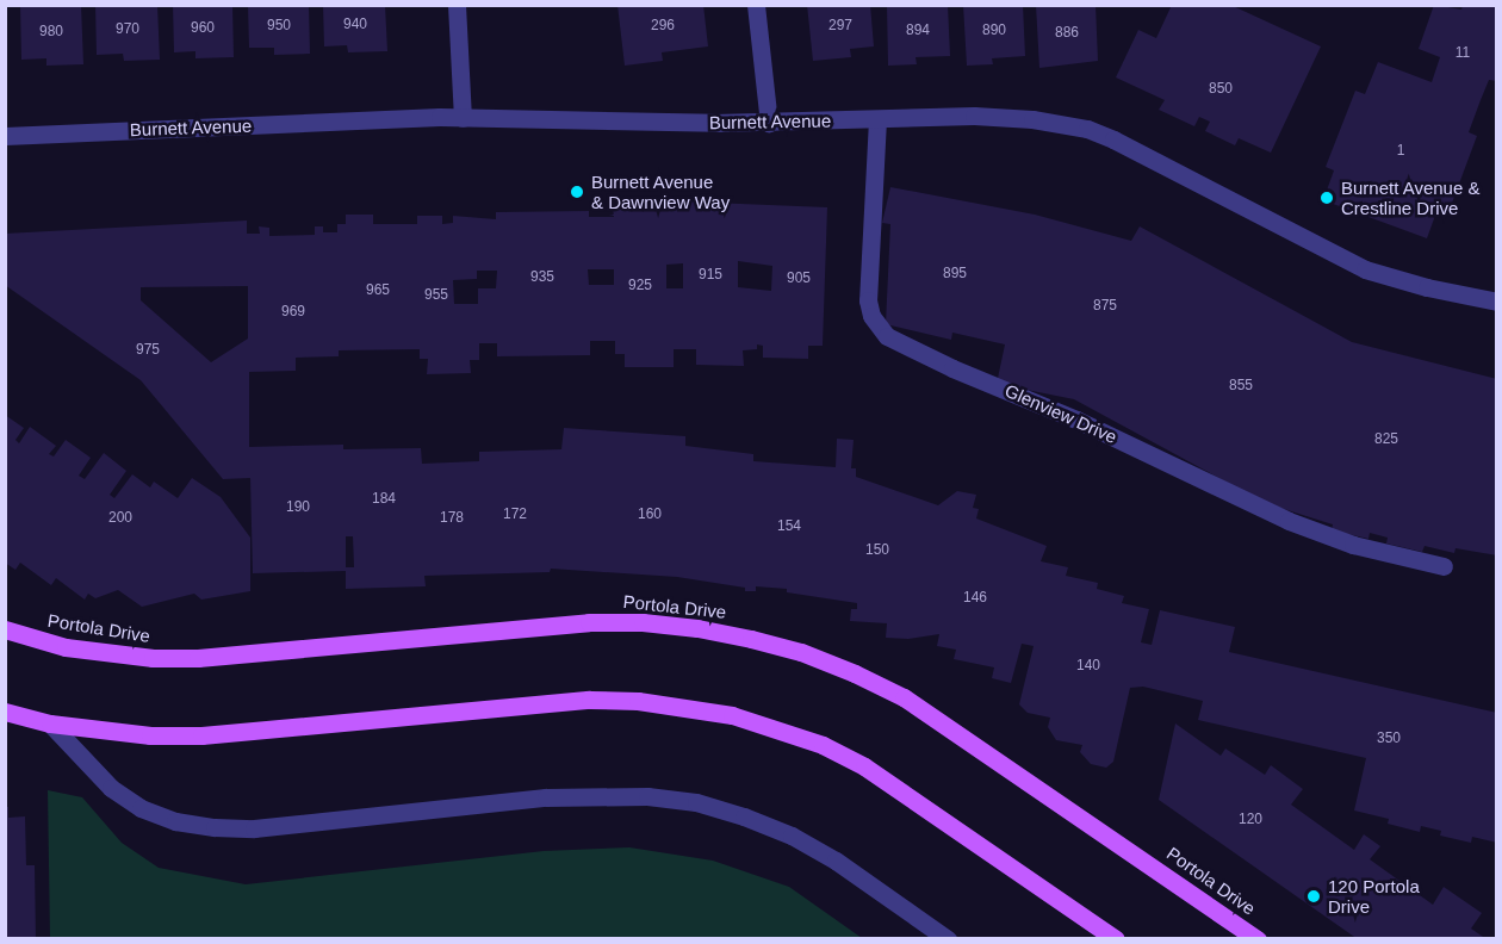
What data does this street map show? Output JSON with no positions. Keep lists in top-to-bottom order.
{
  "streets": {
    "main road": ["Portola Drive"],
    "street": ["Burnett Avenue", "Glenview Drive"]
  },
  "crossings": [
    ["Burnett Avenue", "Glenview Drive"]
  ],
  "places": ["Burnett Avenue & Dawnview Way", "Burnett Avenue & Crestline Drive", "120 Portola Drive"],
  "house_numbers": [
    "940",
    "950",
    "296",
    "297",
    "960",
    "970",
    "894",
    "890",
    "980",
    "886",
    "11",
    "850",
    "1",
    "895",
    "915",
    "935",
    "905",
    "925",
    "965",
    "955",
    "875",
    "969",
    "975",
    "855",
    "825",
    "184",
    "190",
    "172",
    "160",
    "200",
    "178",
    "154",
    "150",
    "146",
    "140",
    "350",
    "120"
  ]
}
